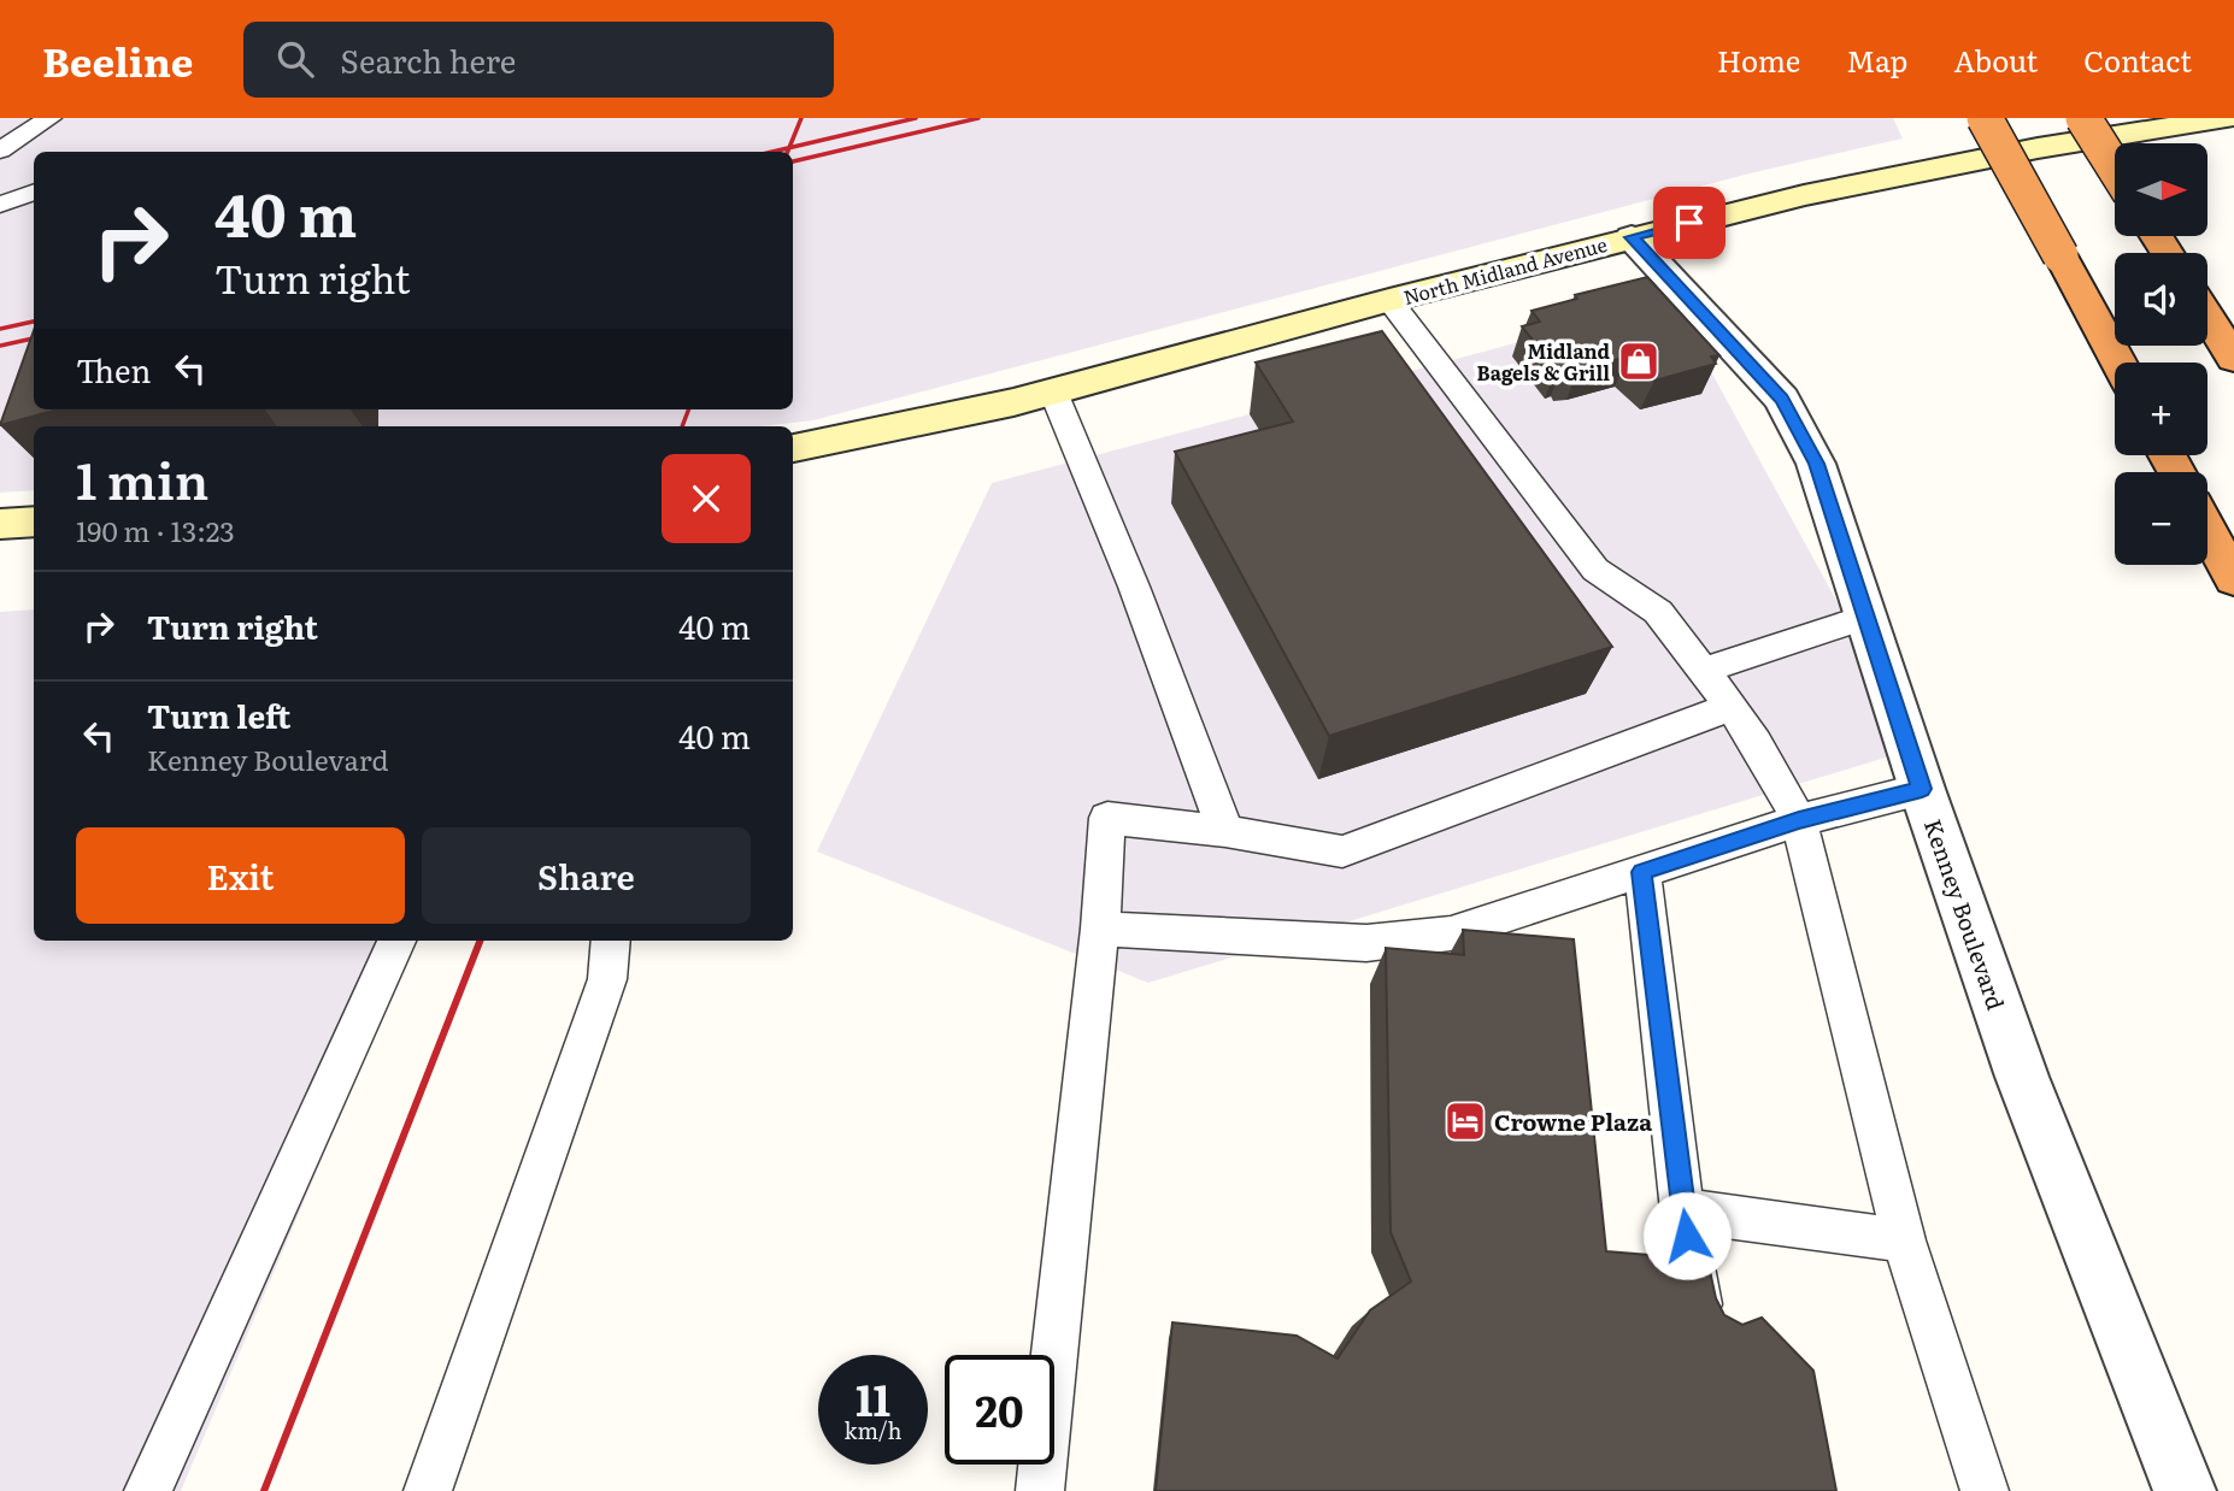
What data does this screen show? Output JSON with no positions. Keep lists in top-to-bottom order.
{
  "streets": {
    "street": ["North Midland Avenue", "Kenney Boulevard"]
  },
  "crossings": [
    ["North Midland Avenue", "Kenney Boulevard"]
  ],
  "places": {
    "shop": ["Midland Bagels & Grill"],
    "hotel": ["Crowne Plaza"]
  },
  "north": "right",
  "page": {
    "header": "Beeline",
    "search": "Search here",
    "nav": [
      "Home",
      "Map",
      "About",
      "Contact"
    ],
    "map_buttons": ["+", "−"],
    "turn": ["40 m", "Turn right"],
    "then": "Then",
    "heading": ["1 min", "190 m · 13:23"],
    "list": [
      {
        "name": "Turn right",
        "value": "40 m"
      },
      {
        "name": "Turn left",
        "note": "Kenney Boulevard",
        "value": "40 m"
      }
    ],
    "buttons": ["Exit", "Share"],
    "speed": "11 km/h",
    "limit": "20"
  }
}
